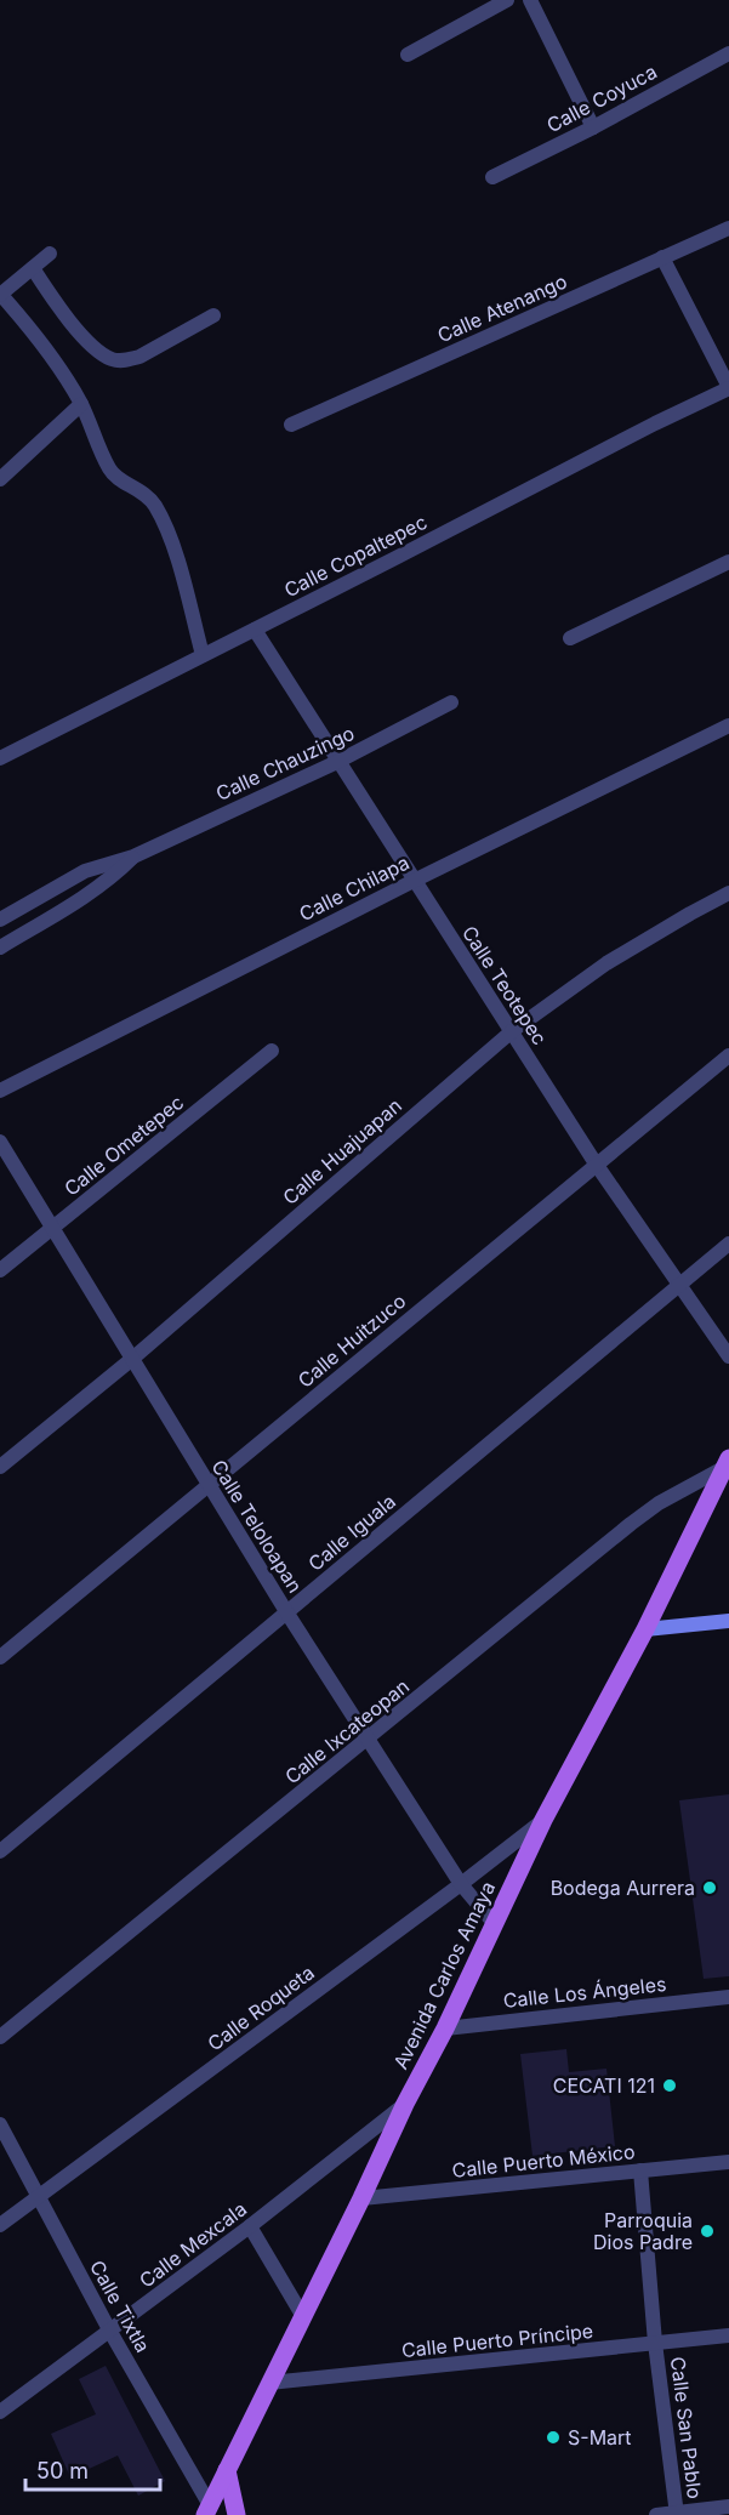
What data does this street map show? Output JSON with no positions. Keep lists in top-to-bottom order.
{
  "streets": {
    "main road": ["Avenida Carlos Amaya"],
    "street": [
      "Calle Coyuca",
      "Calle Atenango",
      "Calle Copaltepec",
      "Calle Chauzingo",
      "Calle Chilapa",
      "Calle Teotepec",
      "Calle Ometepec",
      "Calle Huajuapan",
      "Calle Huitzuco",
      "Calle Teloloapan",
      "Calle Iguala",
      "Calle Ixcateopan",
      "Calle Los Ángeles",
      "Calle Roqueta",
      "Calle Puerto México",
      "Calle Mexcala",
      "Calle Tixtla",
      "Calle Puerto Príncipe",
      "Calle San Pablo"
    ]
  },
  "crossings": [
    ["Calle Copaltepec", "Calle Teotepec"],
    ["Calle Chauzingo", "Calle Teotepec"],
    ["Calle Chilapa", "Calle Teotepec"],
    ["Calle Teotepec", "Calle Huajuapan"],
    ["Calle Teotepec", "Calle Huitzuco"],
    ["Calle Teotepec", "Calle Iguala"],
    ["Calle Ometepec", "Calle Teloloapan"],
    ["Calle Huajuapan", "Calle Teloloapan"],
    ["Calle Huitzuco", "Calle Teloloapan"],
    ["Calle Teloloapan", "Calle Iguala"],
    ["Calle Teloloapan", "Calle Ixcateopan"],
    ["Calle Teloloapan", "Avenida Carlos Amaya"],
    ["Calle Teloloapan", "Calle Roqueta"],
    ["Calle Ixcateopan", "Avenida Carlos Amaya"],
    ["Avenida Carlos Amaya", "Calle Los Ángeles"],
    ["Avenida Carlos Amaya", "Calle Roqueta"],
    ["Avenida Carlos Amaya", "Calle Puerto México"],
    ["Avenida Carlos Amaya", "Calle Mexcala"],
    ["Avenida Carlos Amaya", "Calle Tixtla"],
    ["Avenida Carlos Amaya", "Calle Puerto Príncipe"],
    ["Calle Roqueta", "Calle Tixtla"],
    ["Calle Puerto México", "Calle San Pablo"],
    ["Calle Mexcala", "Calle Tixtla"],
    ["Calle Puerto Príncipe", "Calle San Pablo"]
  ],
  "places": [
    "Bodega Aurrera",
    "CECATI 121",
    "Parroquia Dios Padre",
    "S-Mart"
  ],
  "scale_bar": "50 m"
}
